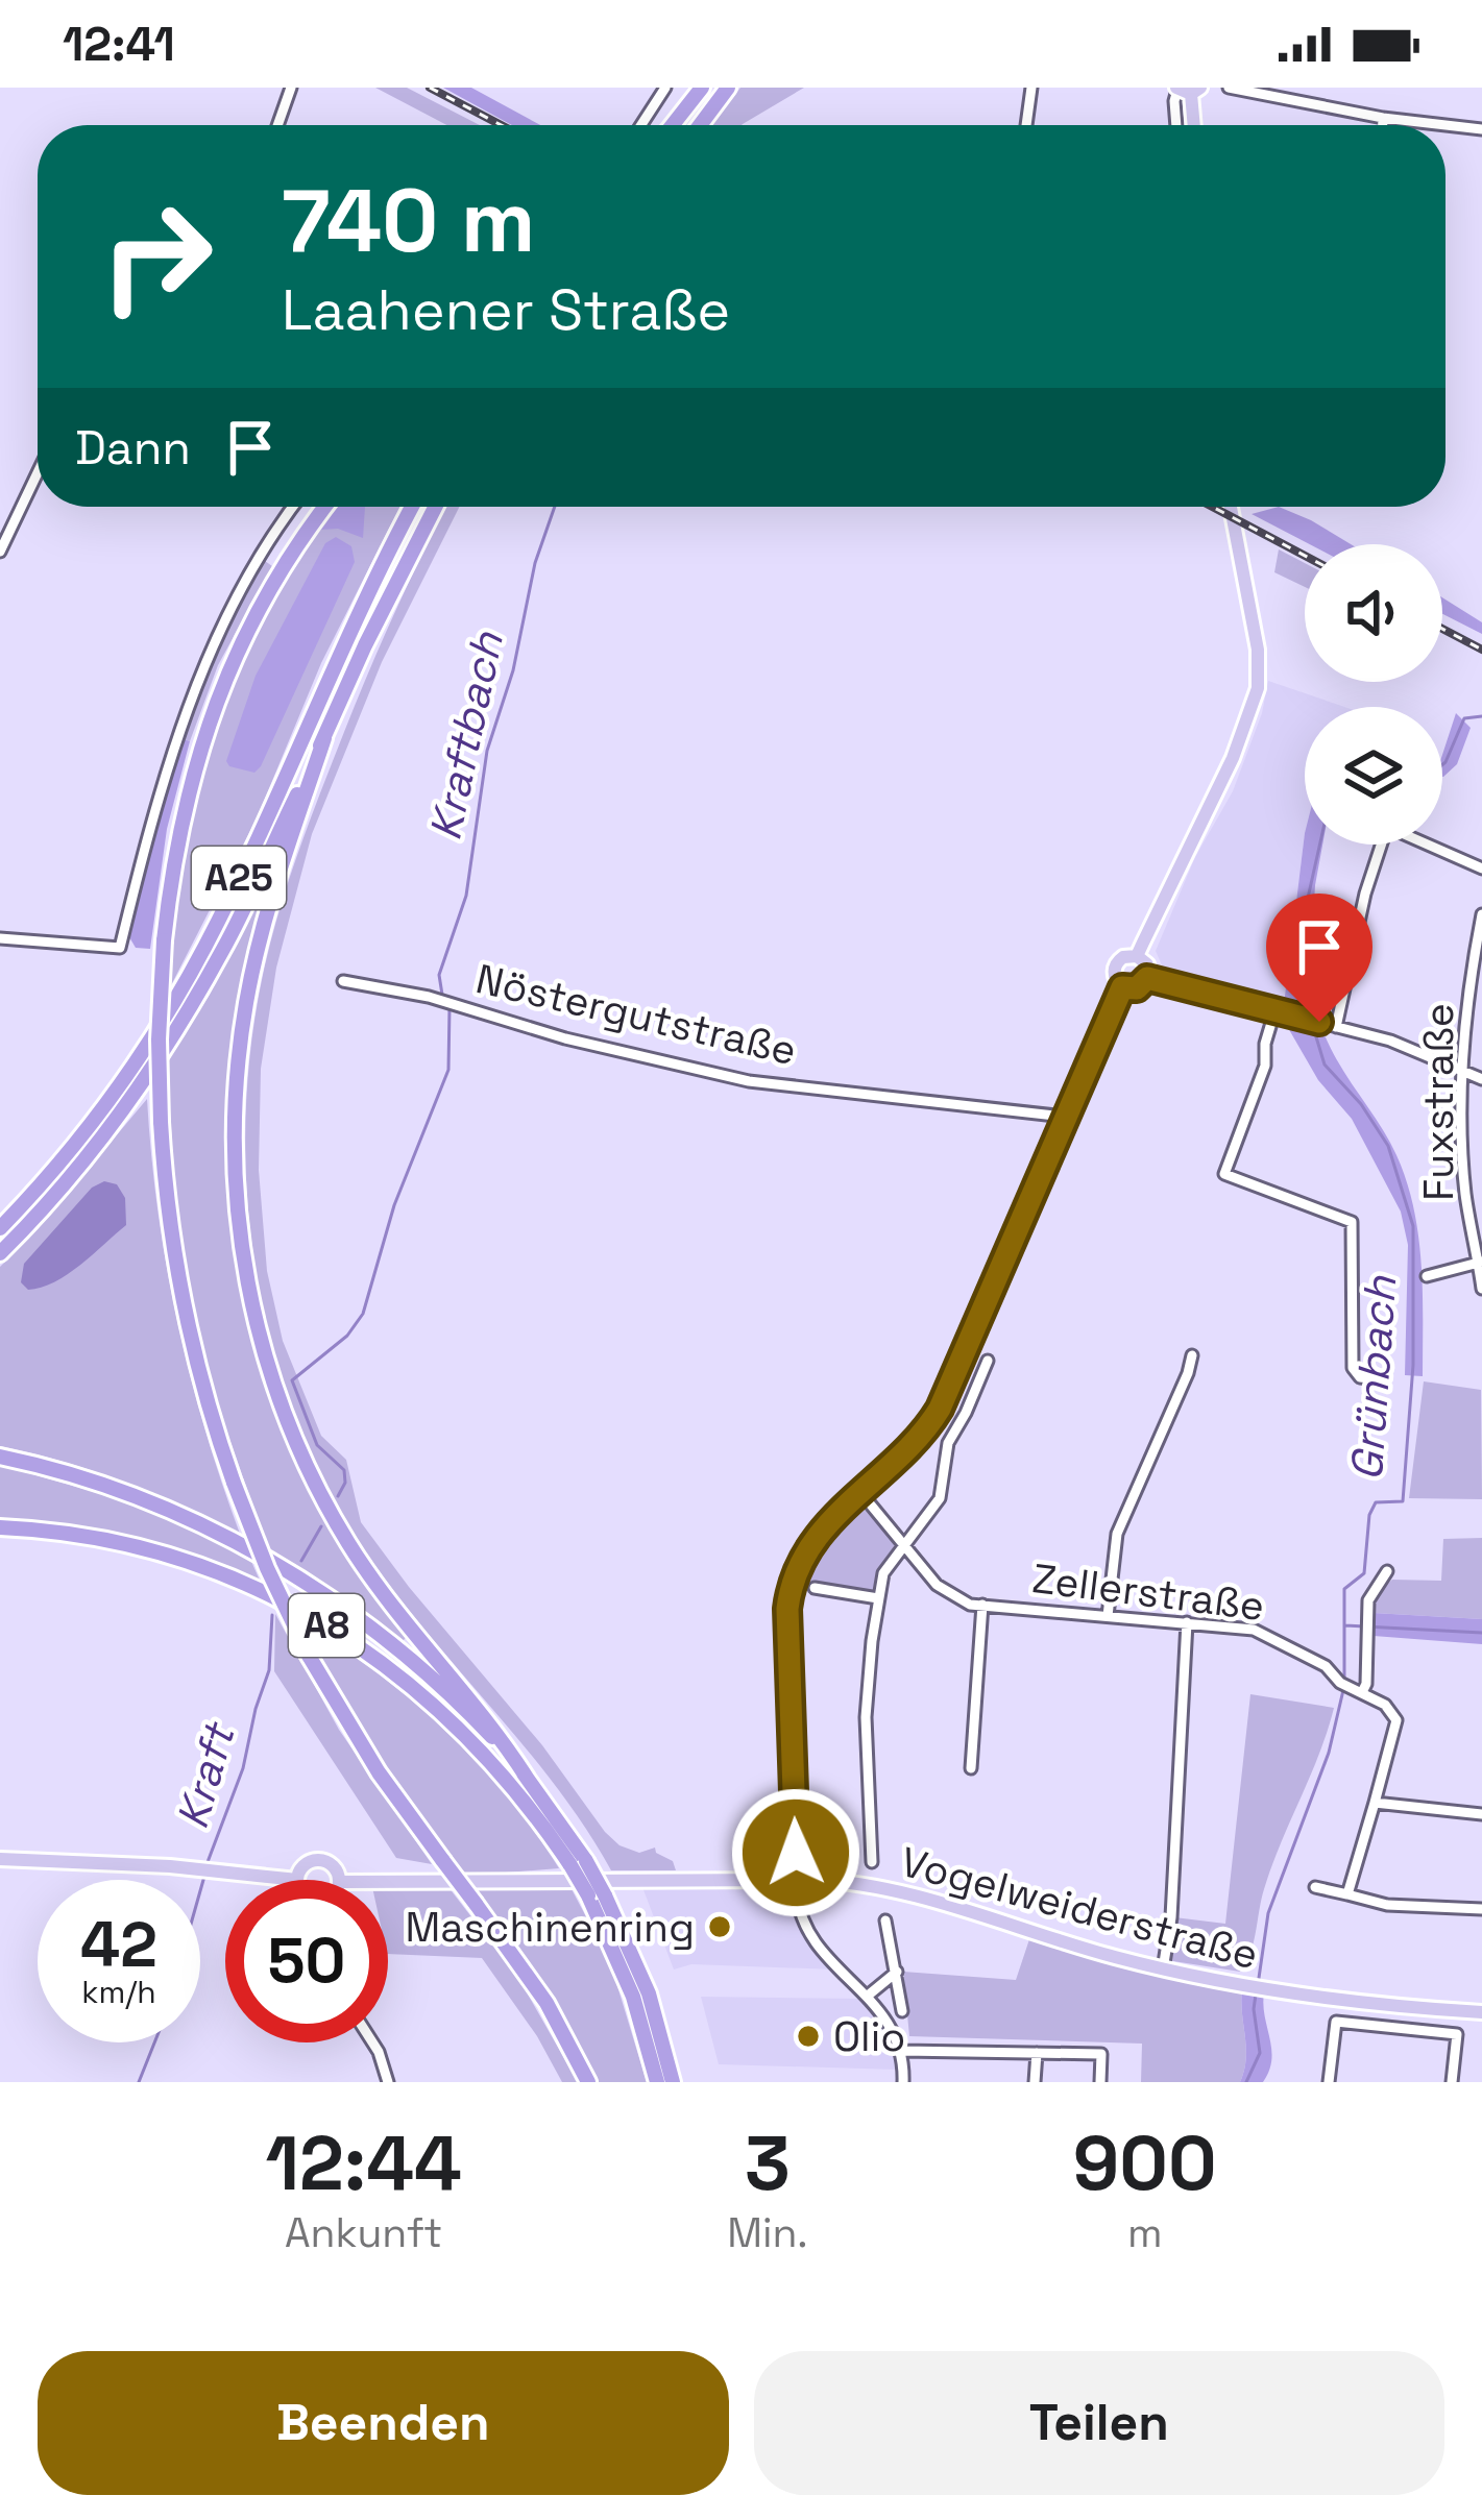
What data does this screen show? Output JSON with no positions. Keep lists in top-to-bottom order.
{
  "streets": {
    "highway": ["A25", "A8"],
    "main road": ["Vogelweiderstraße"],
    "street": ["Nöstergutstraße", "Fuxstraße", "Zellerstraße"]
  },
  "water": ["Kraftbach", "Grünbach", "Kraft"],
  "places": ["Maschinenring", "Olio"],
  "page": {
    "status": "12:41",
    "turn": ["740 m", "Laahener Straße"],
    "then": "Dann",
    "speed": "42 km/h",
    "limit": "50",
    "eta": [
      "12:44",
      "Ankunft",
      "3",
      "Min.",
      "900",
      "m"
    ],
    "buttons": ["Beenden", "Teilen"]
  }
}
